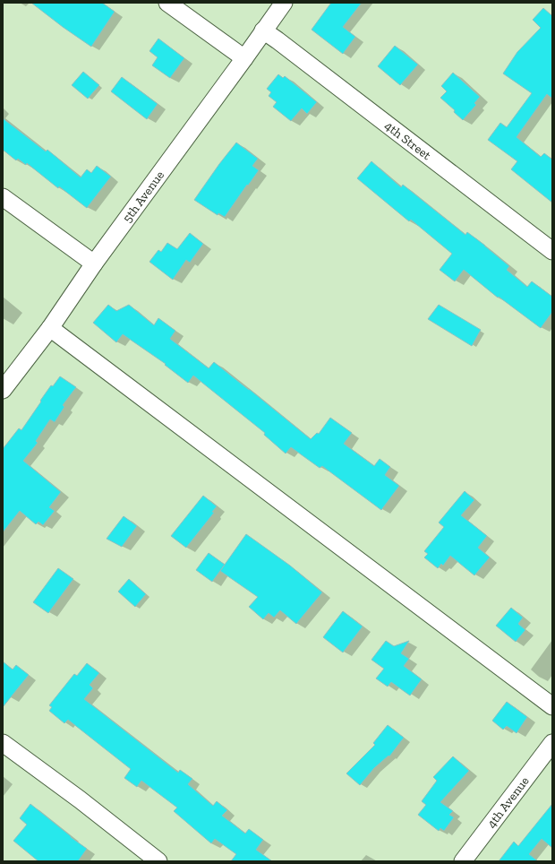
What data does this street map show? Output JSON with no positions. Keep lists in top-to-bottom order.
{
  "streets": {
    "street": ["4th Street", "5th Avenue", "4th Avenue"]
  },
  "crossings": [
    ["4th Street", "5th Avenue"]
  ]
}
